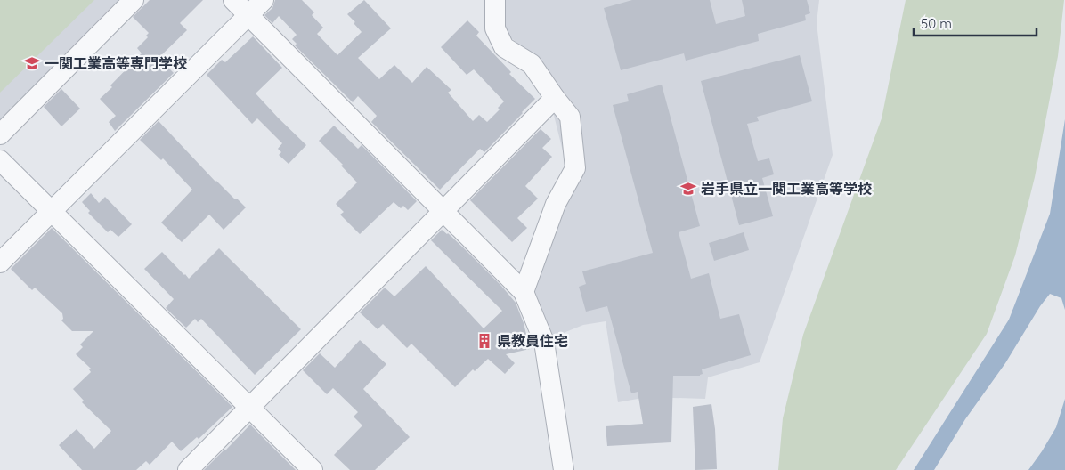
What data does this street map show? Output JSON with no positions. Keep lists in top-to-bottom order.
{
  "places": {
    "school or university": ["一関工業高等専門学校", "岩手県立一関工業高等学校"],
    "building": ["県教員住宅"]
  },
  "scale_bar": "50 m"
}
